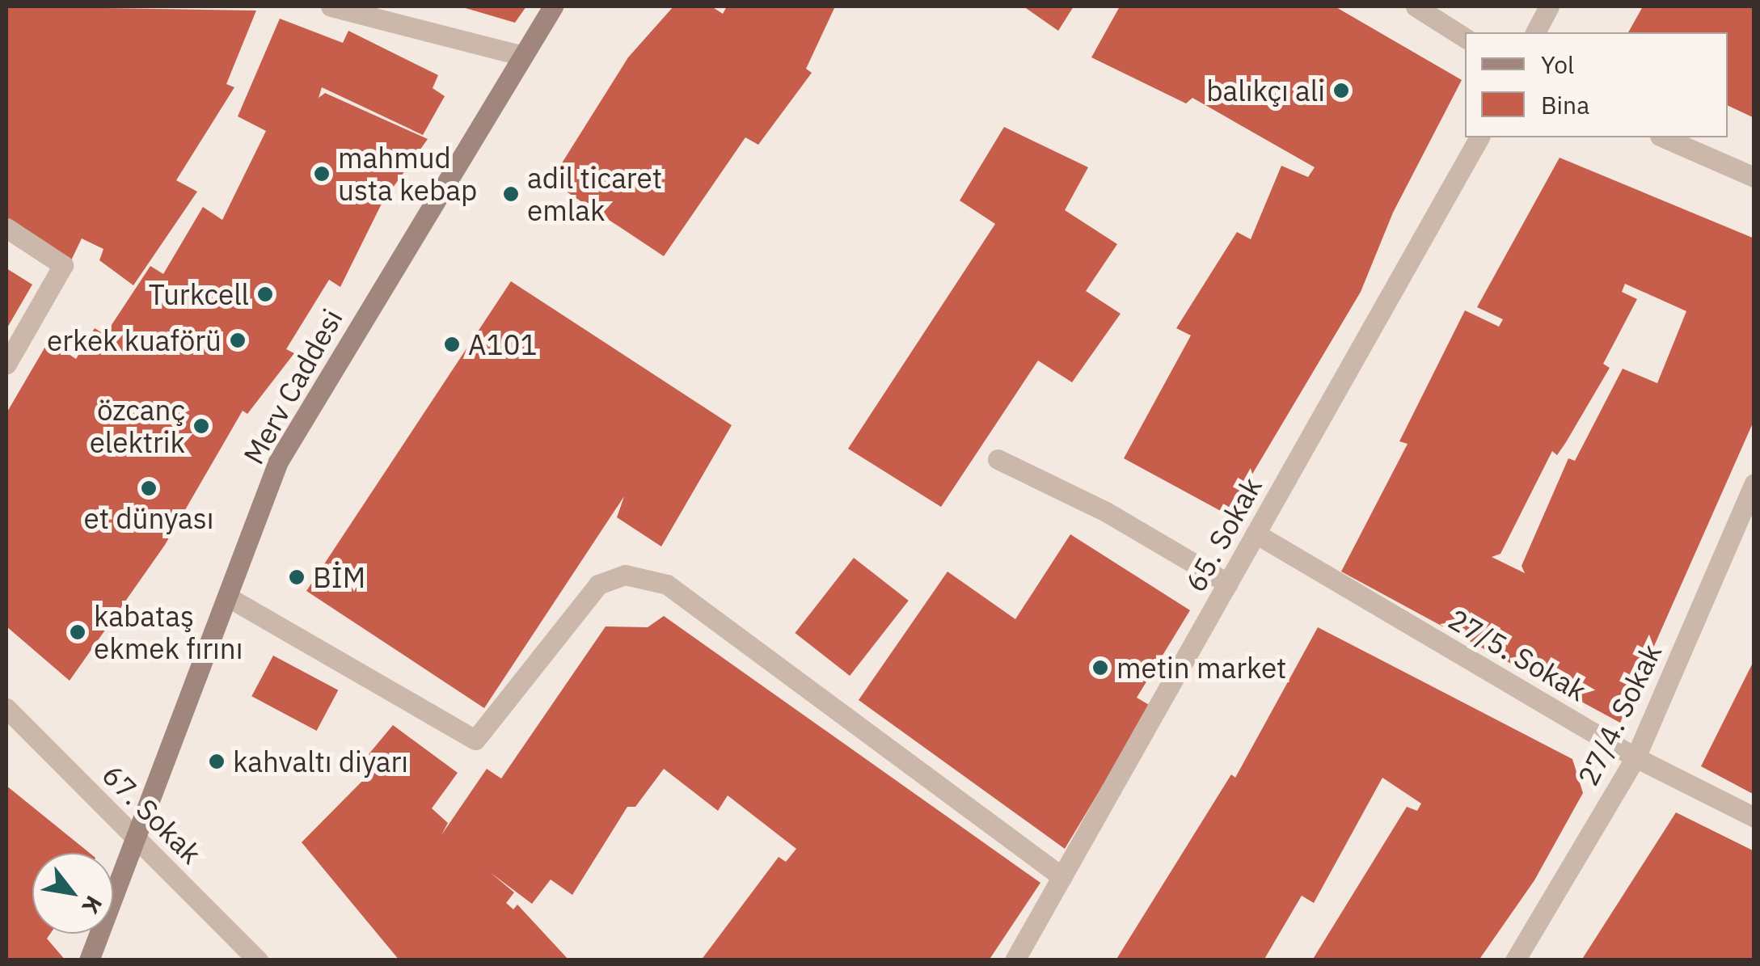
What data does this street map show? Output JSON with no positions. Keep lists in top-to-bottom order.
{
  "streets": {
    "main road": ["Merv Caddesi"],
    "street": [
      "65. Sokak",
      "27/5. Sokak",
      "27/4. Sokak",
      "67. Sokak"
    ]
  },
  "crossings": [
    ["Merv Caddesi", "67. Sokak"],
    ["65. Sokak", "27/5. Sokak"],
    ["27/5. Sokak", "27/4. Sokak"]
  ],
  "places": [
    "balıkçı ali",
    "mahmud usta kebap",
    "adil ticaret emlak",
    "Turkcell",
    "erkek kuaförü",
    "A101",
    "özcanç elektrik",
    "et dünyası",
    "BİM",
    "kabataş ekmek fırını",
    "metin market",
    "kahvaltı diyarı"
  ],
  "legend": ["Yol", "Bina"],
  "north": "bottom right"
}
